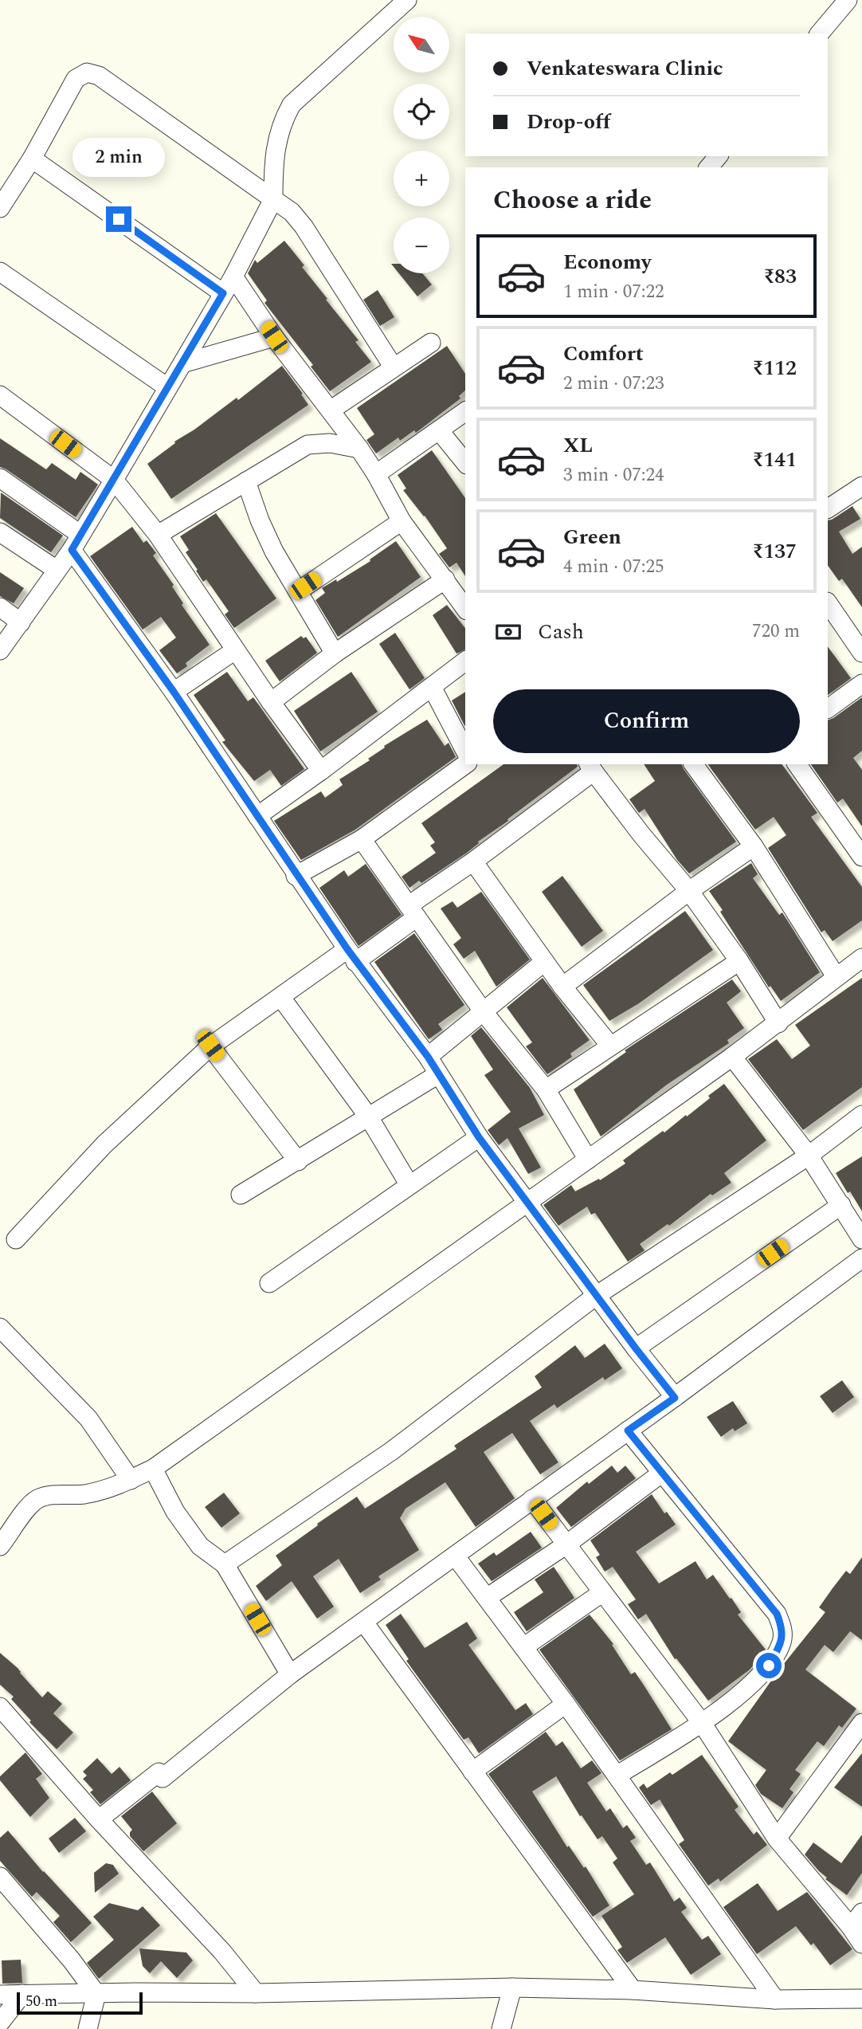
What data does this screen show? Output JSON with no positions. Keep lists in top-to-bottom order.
{
  "scale_bar": "50 m",
  "north": "top left",
  "page": {
    "map_buttons": ["+", "−"],
    "banner": ["Venkateswara Clinic", "Drop-off"],
    "bubble": "2 min",
    "heading": "Choose a ride",
    "list": [
      {
        "name": "Economy",
        "note": "1 min · 07:22",
        "value": "₹83"
      },
      {
        "name": "Comfort",
        "note": "2 min · 07:23",
        "value": "₹112"
      },
      {
        "name": "XL",
        "note": "3 min · 07:24",
        "value": "₹141"
      },
      {
        "name": "Green",
        "note": "4 min · 07:25",
        "value": "₹137"
      }
    ],
    "pay": ["Cash", "720 m"],
    "buttons": "Confirm",
    "scale": "50 m"
  }
}
